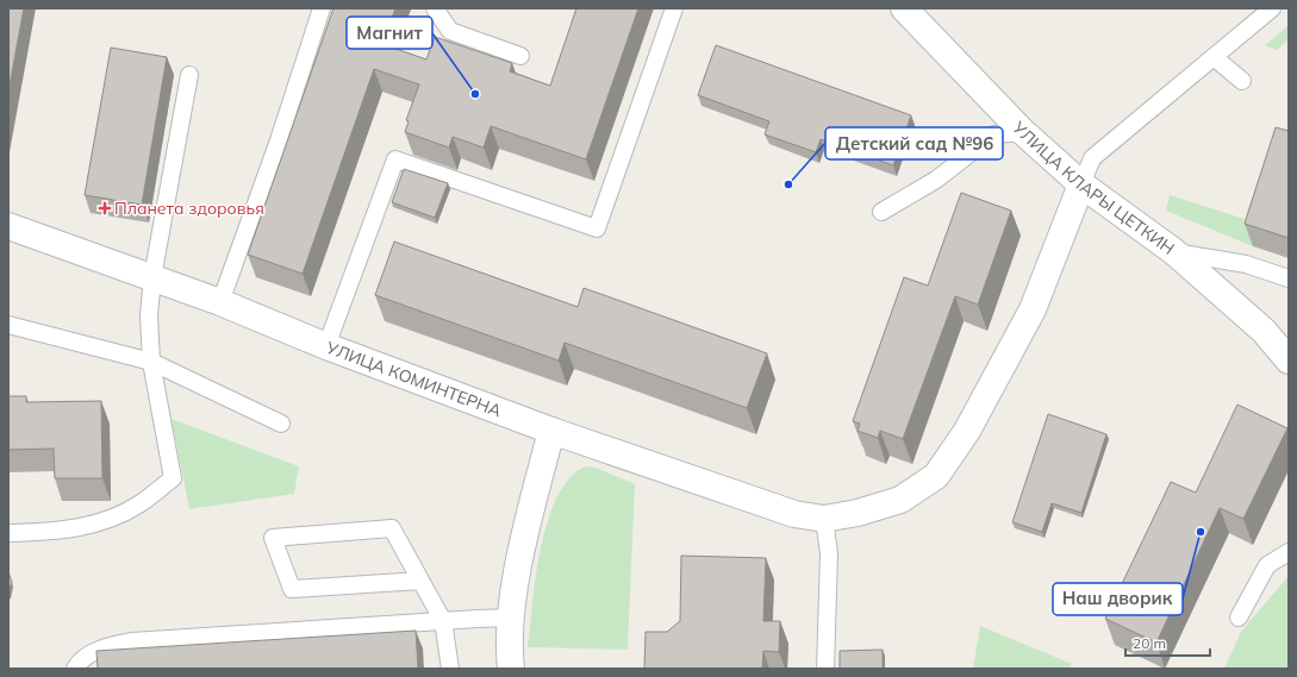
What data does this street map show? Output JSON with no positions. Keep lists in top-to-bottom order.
{
  "streets": {
    "street": ["УЛИЦА КЛАРЫ ЦЕТКИН", "УЛИЦА КОМИНТЕРНА"]
  },
  "places": {
    "other": ["Магнит", "Детский сад №96", "Наш дворик"],
    "health": ["Планета здоровья"]
  },
  "scale_bar": "20 m"
}
